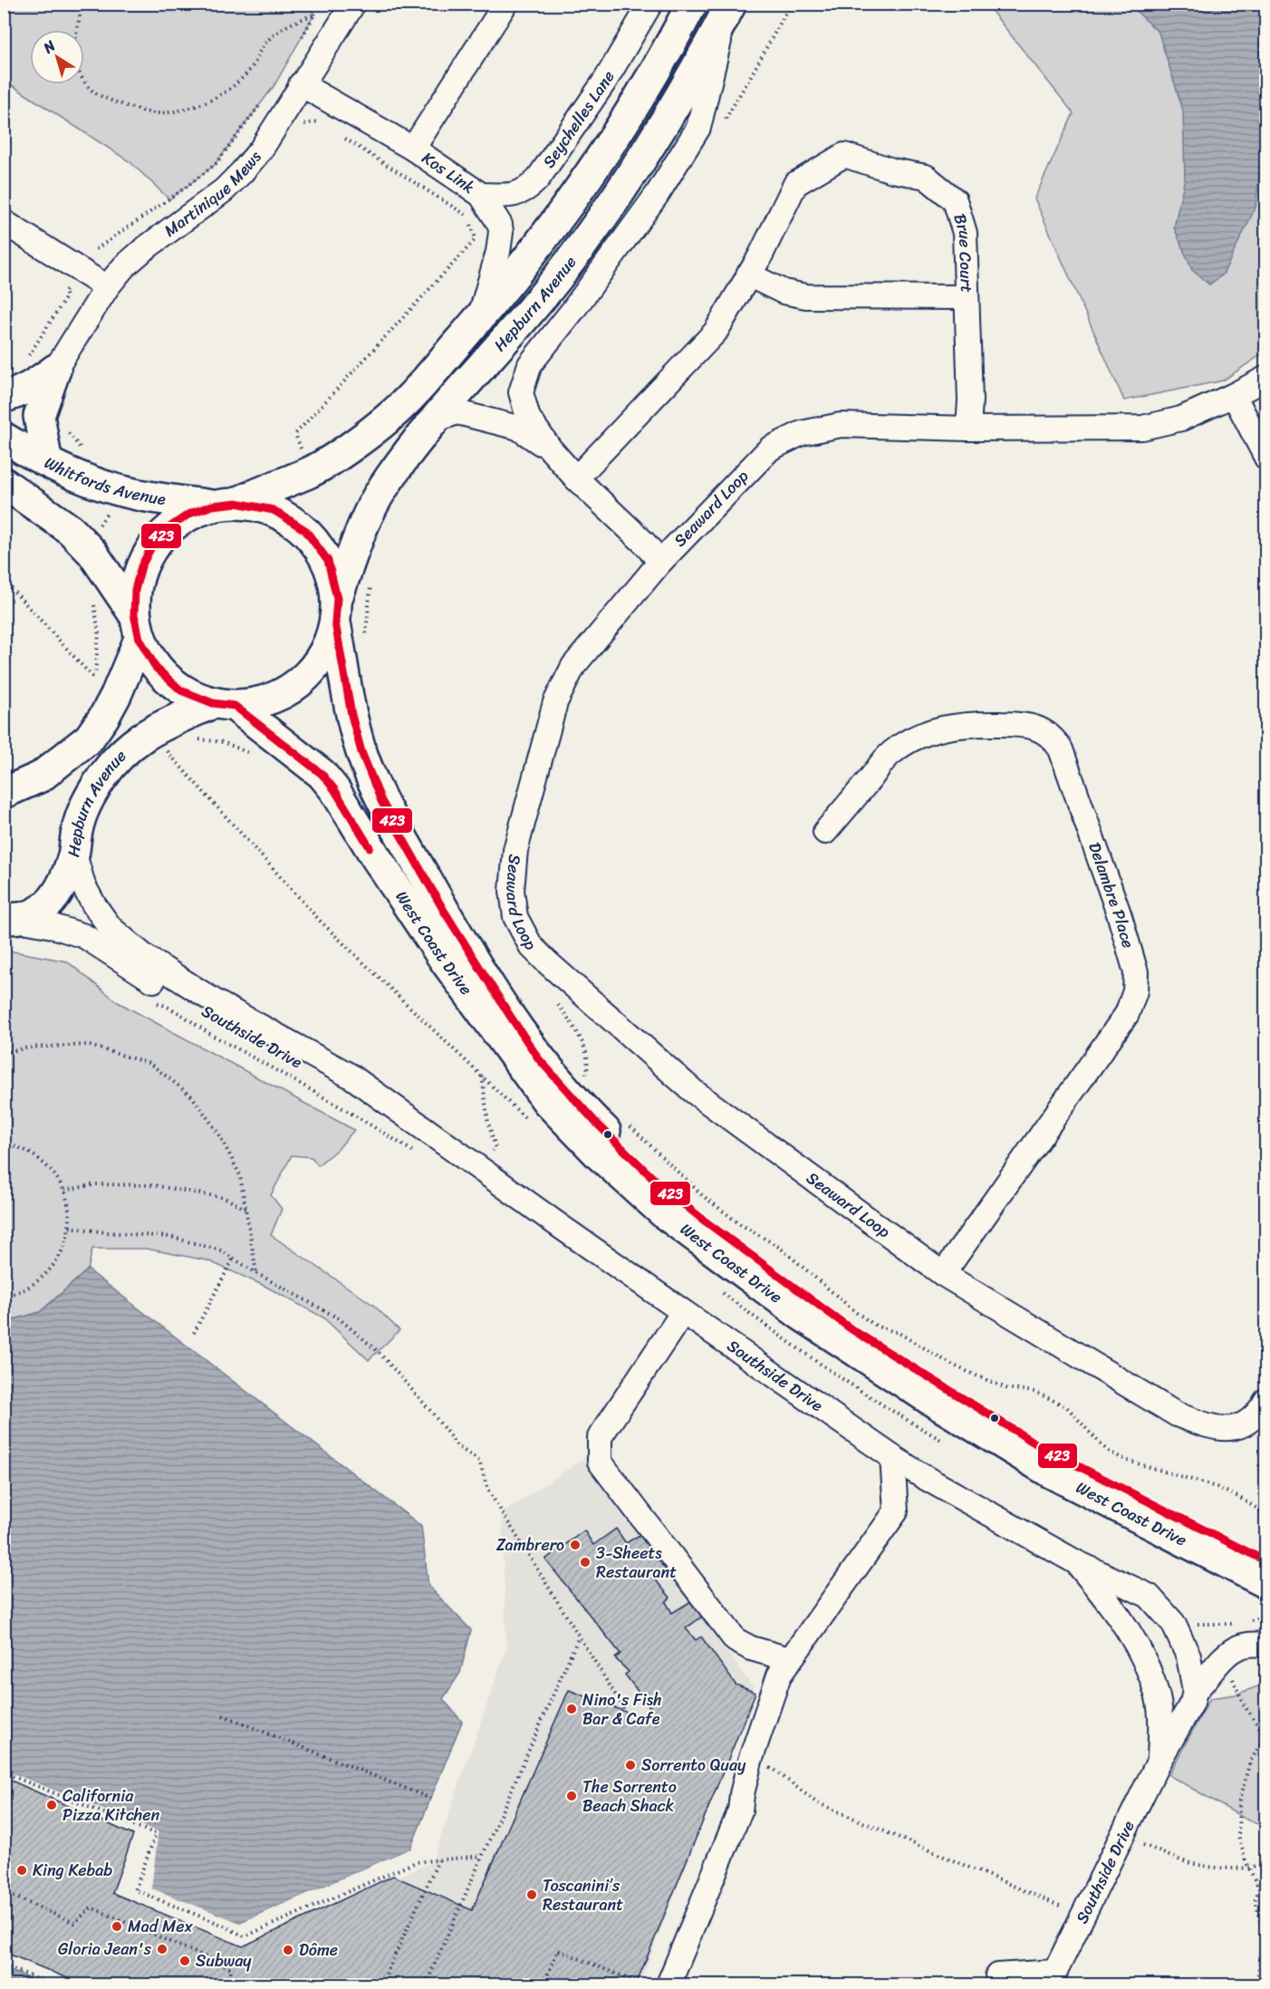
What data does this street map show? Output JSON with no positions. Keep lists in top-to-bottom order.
{
  "streets": {
    "main road": ["Hepburn Avenue", "Whitfords Avenue", "West Coast Drive"],
    "street": [
      "Seychelles Lane",
      "Kos Link",
      "Martinique Mews",
      "Brue Court",
      "Seaward Loop",
      "Delambre Place",
      "Southside Drive"
    ]
  },
  "crossings": [
    ["Seychelles Lane", "Kos Link"],
    ["Kos Link", "Martinique Mews"],
    ["Kos Link", "Hepburn Avenue"],
    ["Brue Court", "Seaward Loop"],
    ["Hepburn Avenue", "Whitfords Avenue"],
    ["Hepburn Avenue", "West Coast Drive"],
    ["Hepburn Avenue", "Southside Drive"],
    ["Whitfords Avenue", "West Coast Drive"],
    ["Seaward Loop", "Delambre Place"]
  ],
  "places": [
    "Zambrero",
    "3-Sheets Restaurant",
    "Nino's Fish Bar & Cafe",
    "Sorrento Quay",
    "The Sorrento Beach Shack",
    "California Pizza Kitchen",
    "King Kebab",
    "Toscanini’s Restaurant",
    "Mad Mex",
    "Gloria Jean's",
    "Dôme",
    "Subway"
  ],
  "lines": ["transit line 423"],
  "north": "top left"
}
